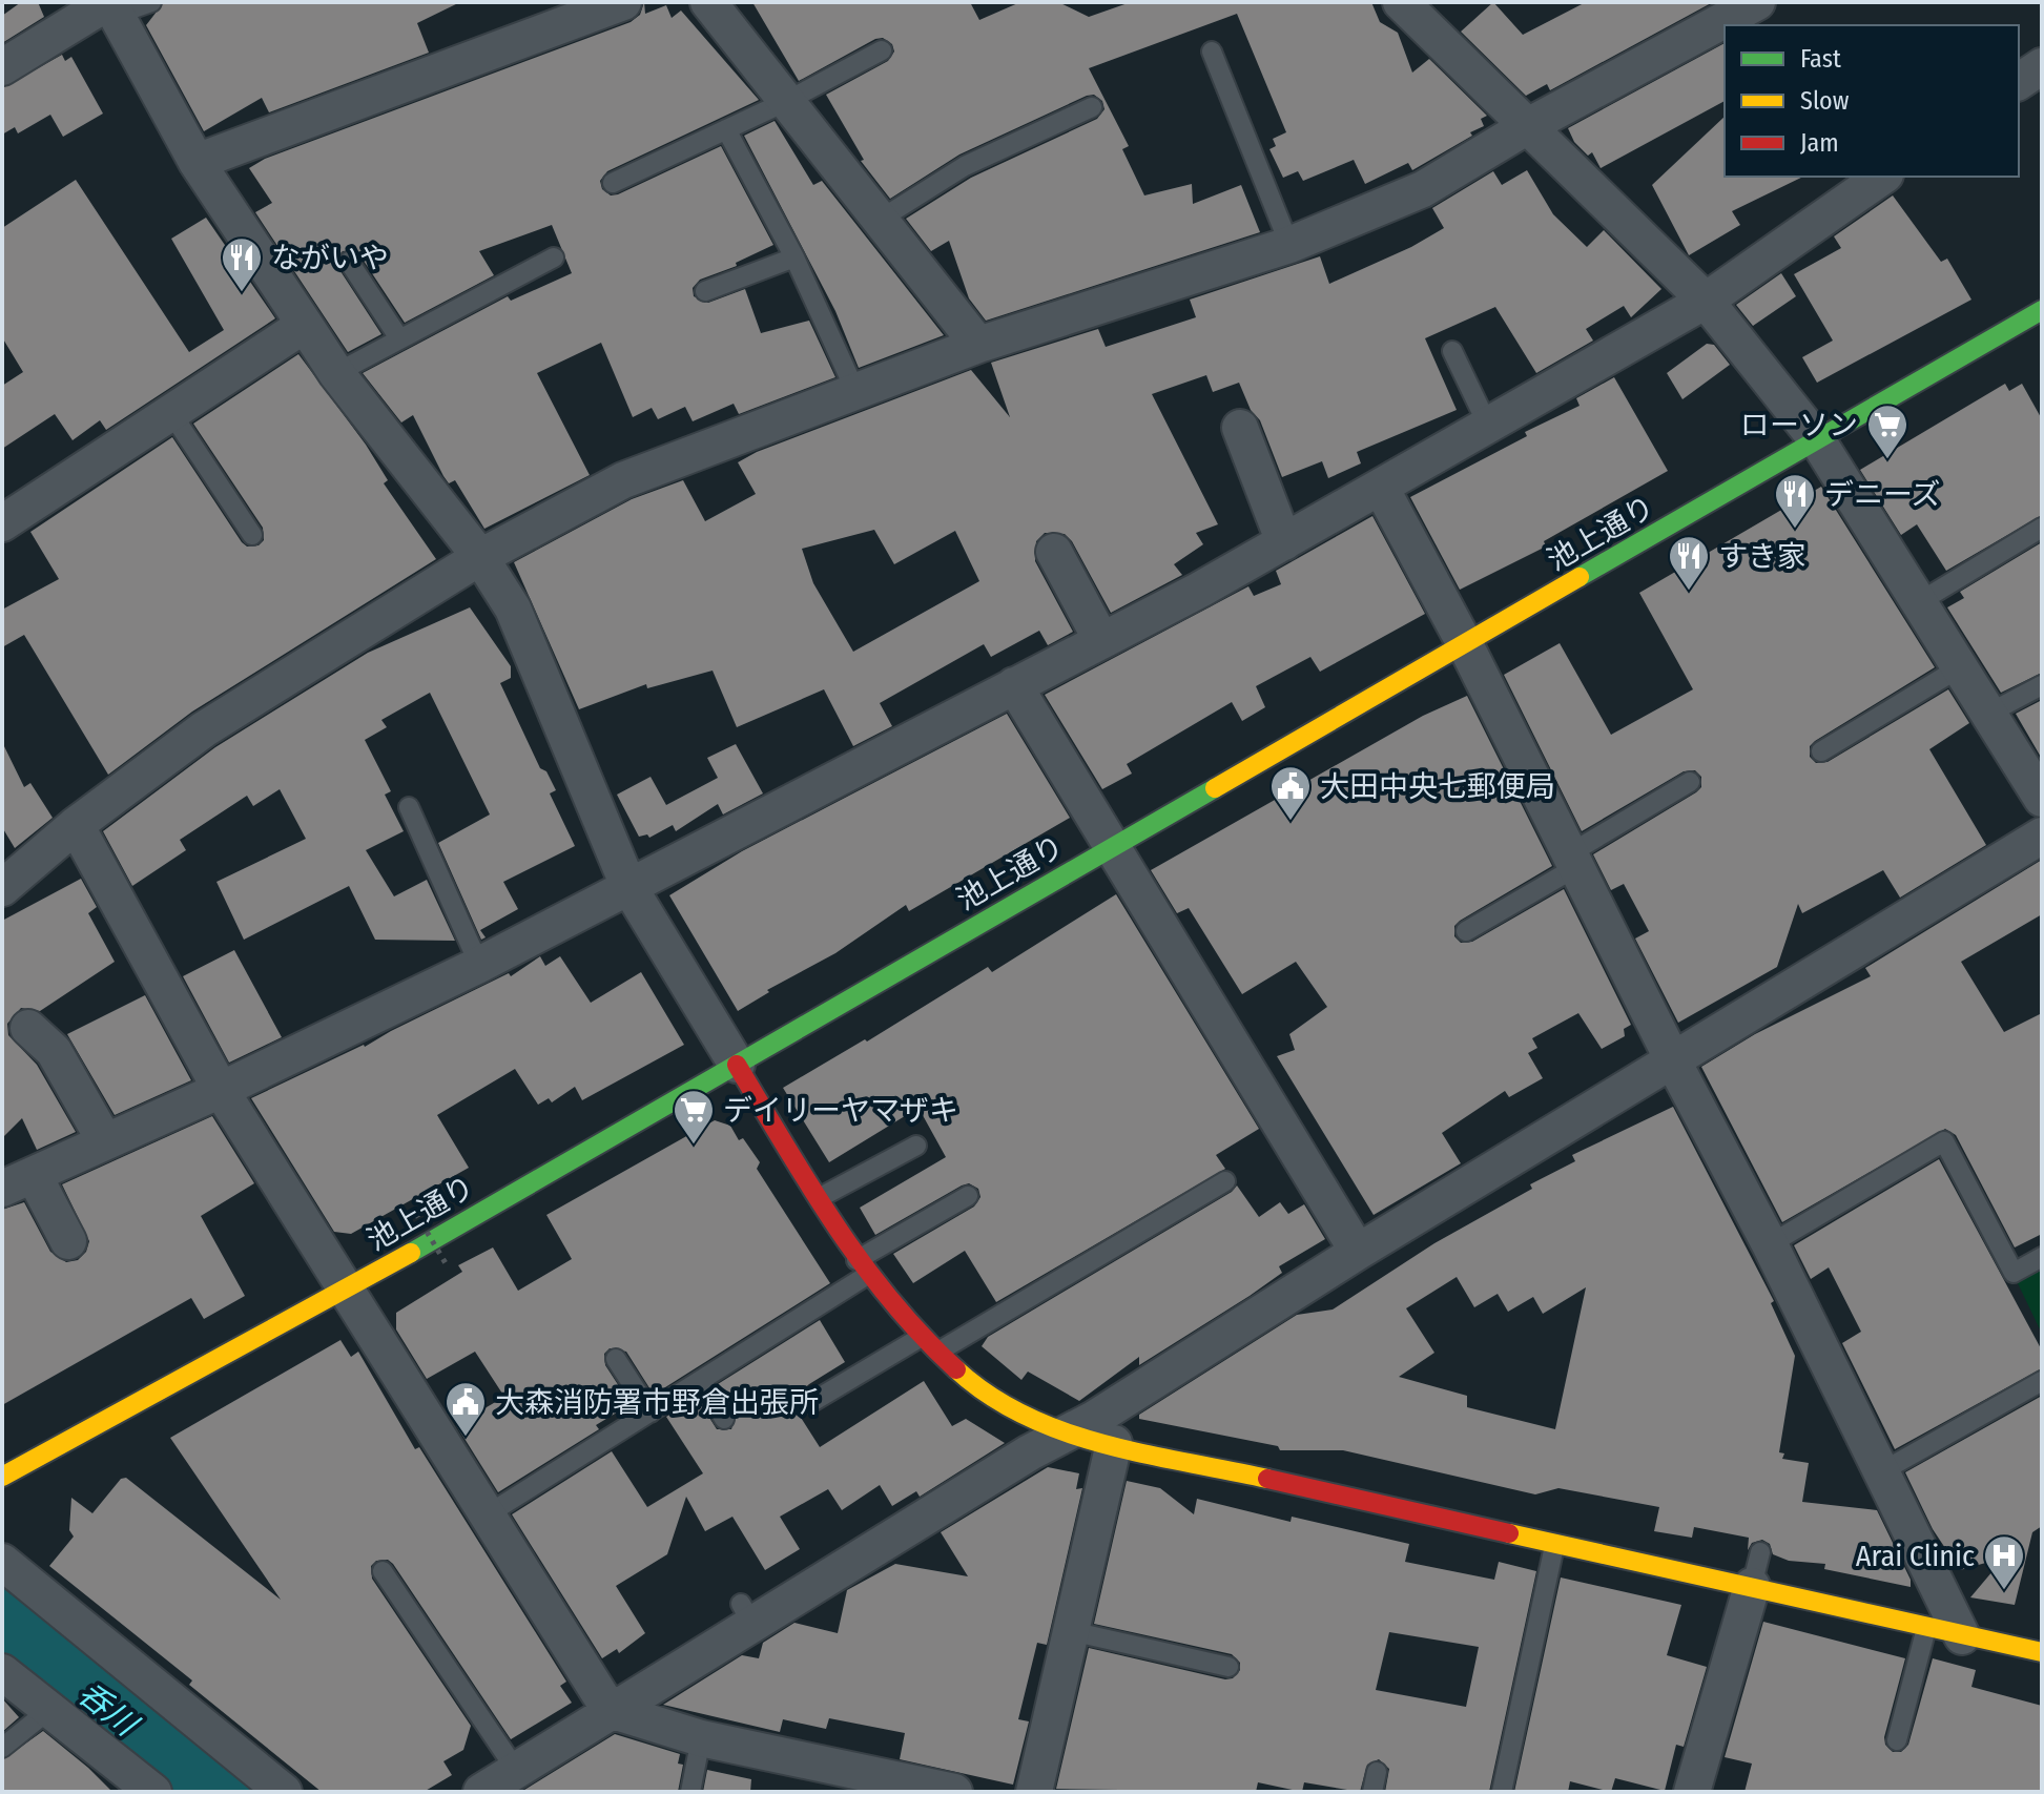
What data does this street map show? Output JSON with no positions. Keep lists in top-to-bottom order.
{
  "streets": {
    "main road": ["池上通り"]
  },
  "water": ["呑川"],
  "places": {
    "restaurant": ["ながいや", "デニーズ", "すき家"],
    "supermarket": ["ローソン", "デイリーヤマザキ"],
    "public building": ["大田中央七郵便局", "大森消防署市野倉出張所"],
    "hospital": ["Arai Clinic"]
  },
  "legend": ["Fast", "Slow", "Jam"]
}
